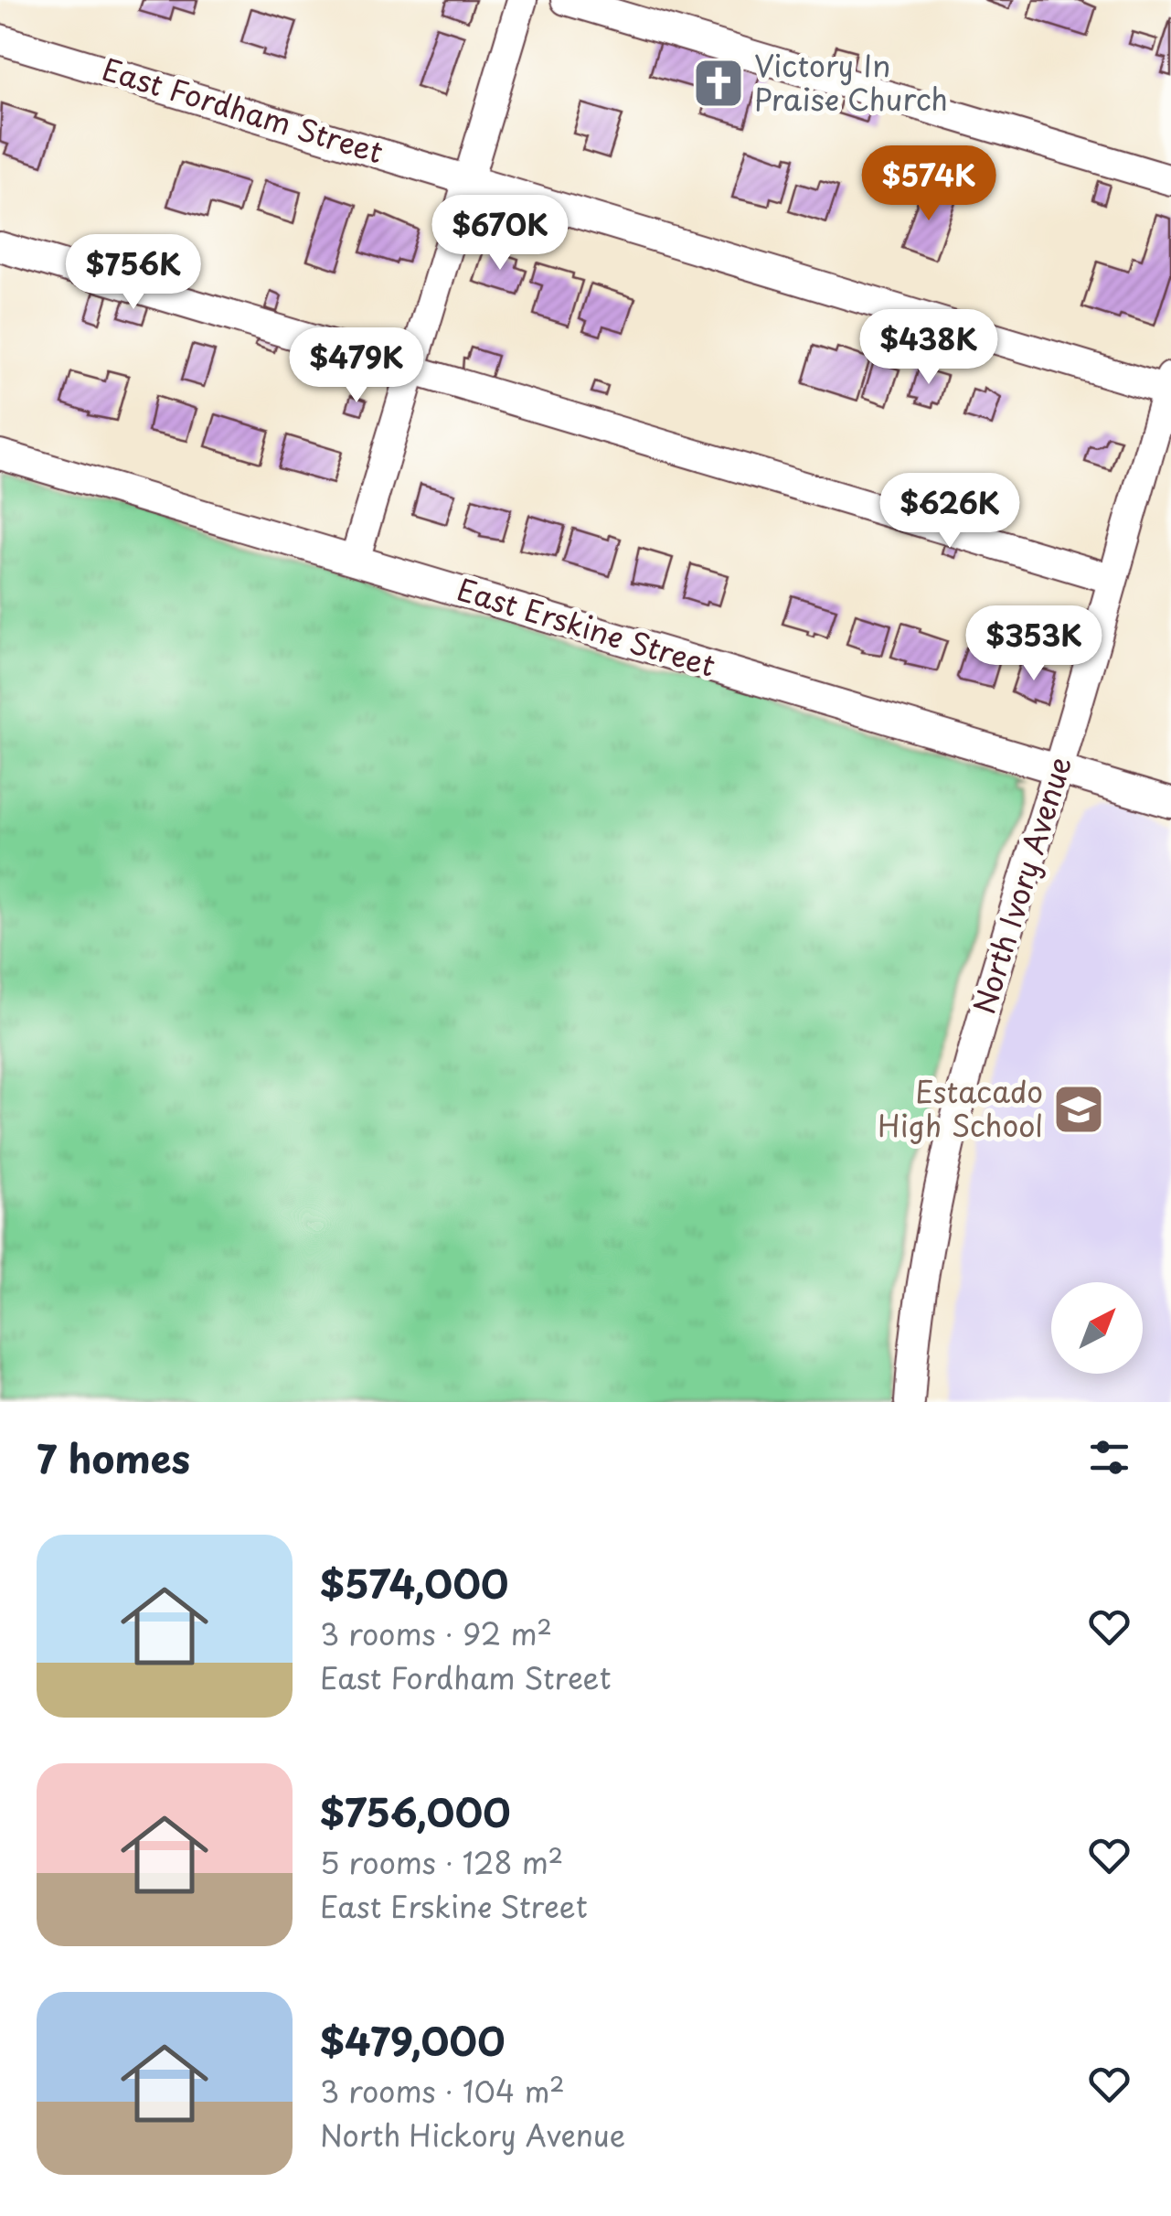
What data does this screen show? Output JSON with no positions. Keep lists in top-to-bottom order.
{
  "streets": {
    "street": ["East Fordham Street", "East Erskine Street", "North Ivory Avenue"]
  },
  "crossings": [
    ["East Fordham Street", "North Ivory Avenue"],
    ["East Erskine Street", "North Ivory Avenue"]
  ],
  "places": {
    "church": ["Victory In Praise Church"],
    "school or university": ["Estacado High School"]
  },
  "north": "top right",
  "page": {
    "price": [
      "$574K",
      "$670K",
      "$756K",
      "$438K",
      "$479K",
      "$626K",
      "$353K"
    ],
    "heading": "7 homes",
    "list": [
      {
        "name": "$574,000",
        "note": "3 rooms · 92 m² · East Fordham Street"
      },
      {
        "name": "$756,000",
        "note": "5 rooms · 128 m² · East Erskine Street"
      },
      {
        "name": "$479,000",
        "note": "3 rooms · 104 m² · North Hickory Avenue"
      }
    ]
  }
}
